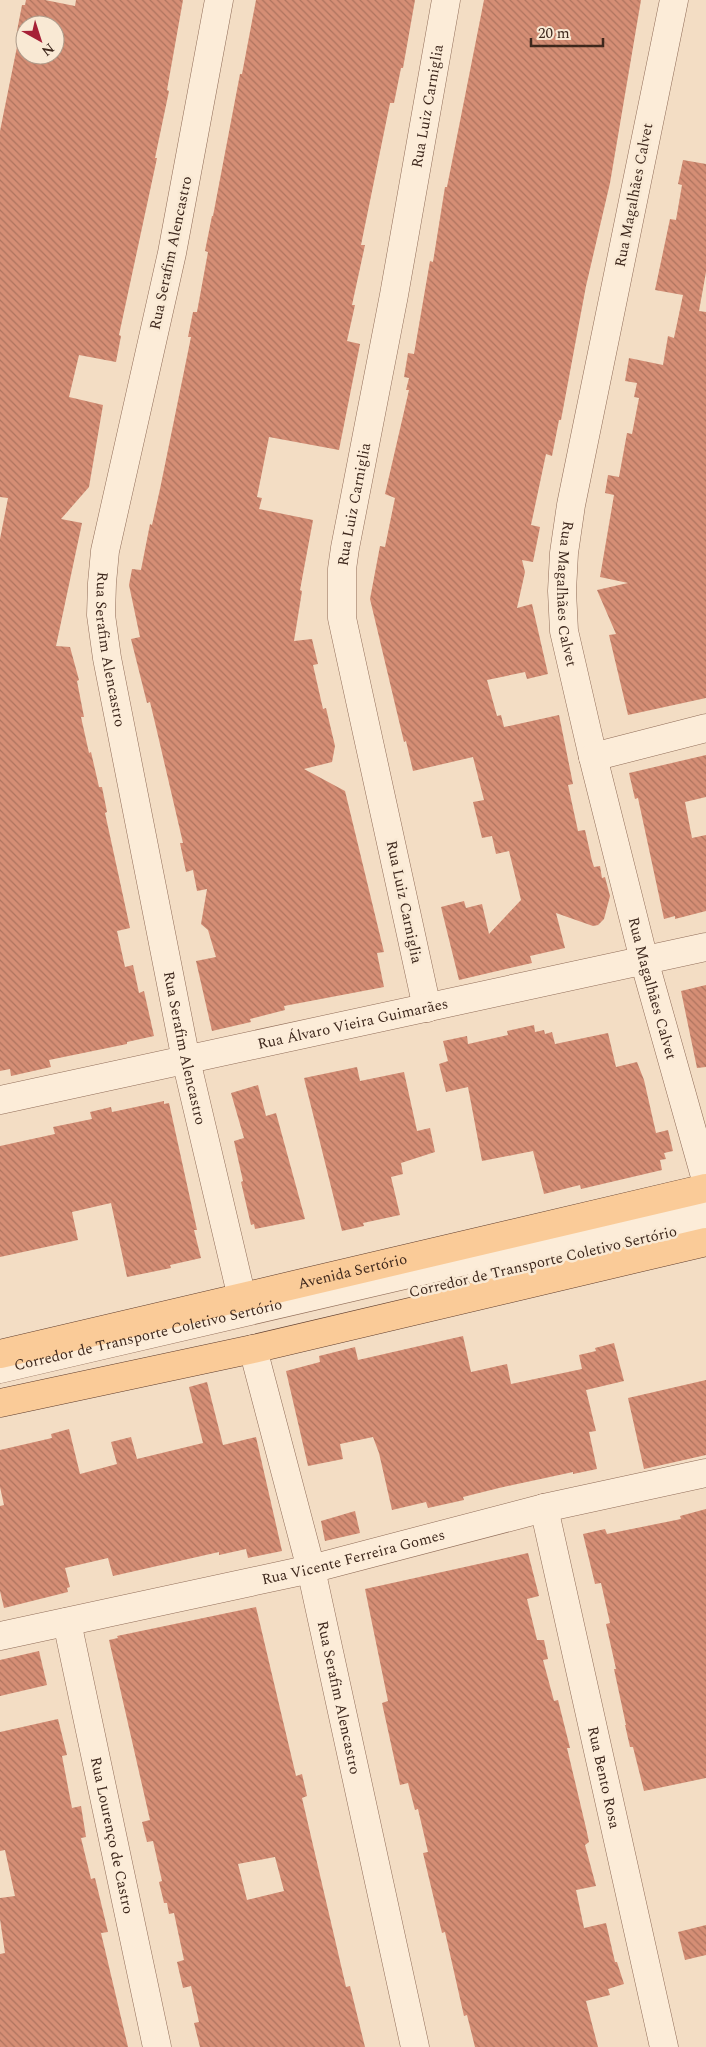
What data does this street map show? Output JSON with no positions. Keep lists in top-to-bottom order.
{
  "streets": {
    "main road": ["Avenida Sertório"],
    "street": [
      "Rua Luiz Carniglia",
      "Rua Magalhães Calvet",
      "Rua Serafim Alencastro",
      "Rua Álvaro Vieira Guimarães",
      "Corredor de Transporte Coletivo Sertório",
      "Rua Vicente Ferreira Gomes",
      "Rua Bento Rosa",
      "Rua Lourenço de Castro"
    ]
  },
  "crossings": [
    ["Rua Luiz Carniglia", "Rua Álvaro Vieira Guimarães"],
    ["Rua Magalhães Calvet", "Rua Álvaro Vieira Guimarães"],
    ["Rua Serafim Alencastro", "Rua Álvaro Vieira Guimarães"],
    ["Rua Serafim Alencastro", "Avenida Sertório"],
    ["Rua Serafim Alencastro", "Rua Vicente Ferreira Gomes"],
    ["Rua Vicente Ferreira Gomes", "Rua Bento Rosa"],
    ["Rua Vicente Ferreira Gomes", "Rua Lourenço de Castro"]
  ],
  "scale_bar": "20 m",
  "north": "bottom right"
}
